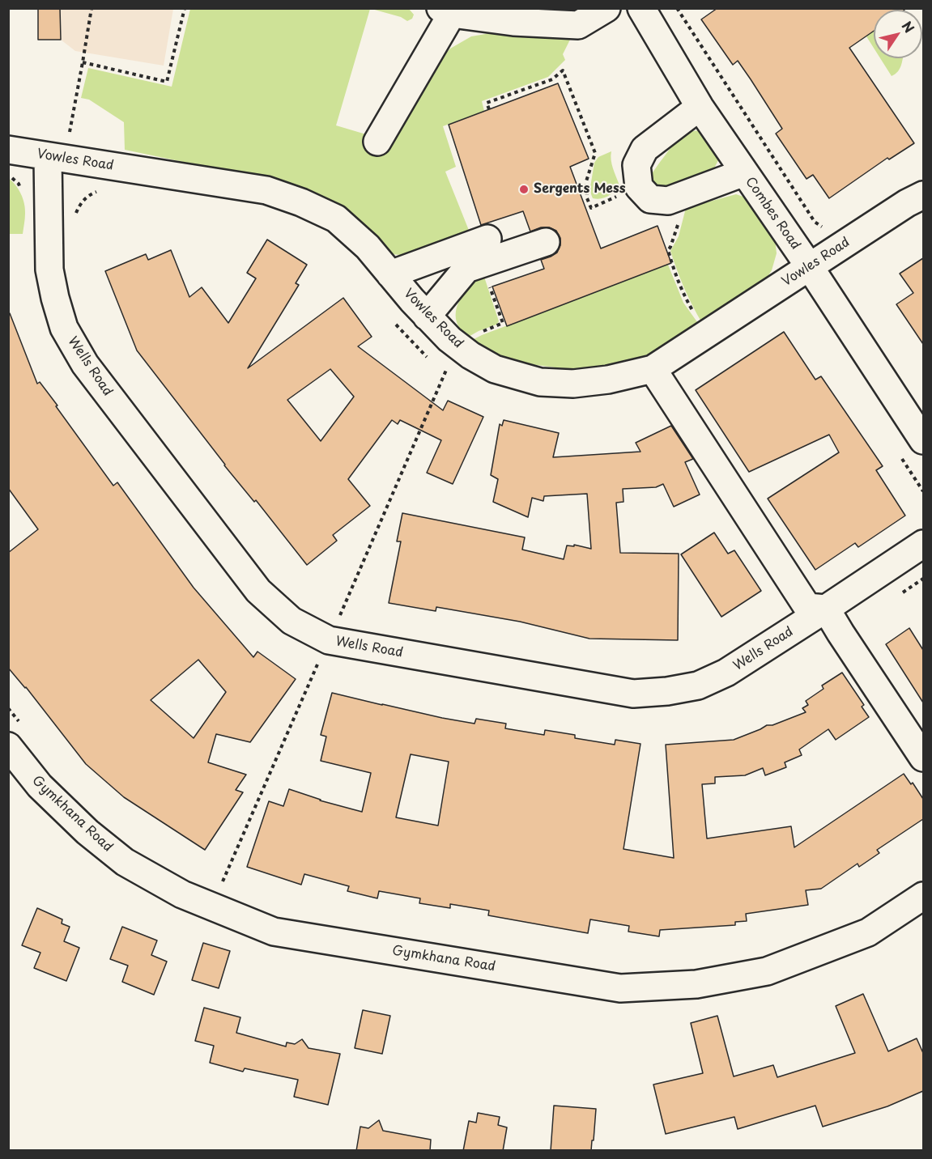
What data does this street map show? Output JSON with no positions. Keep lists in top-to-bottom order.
{
  "streets": {
    "street": [
      "Vowles Road",
      "Combes Road",
      "Wells Road",
      "Gymkhana Road"
    ]
  },
  "crossings": [
    ["Vowles Road", "Combes Road"],
    ["Vowles Road", "Wells Road"]
  ],
  "places": ["Sergents Mess"],
  "north": "top right"
}
